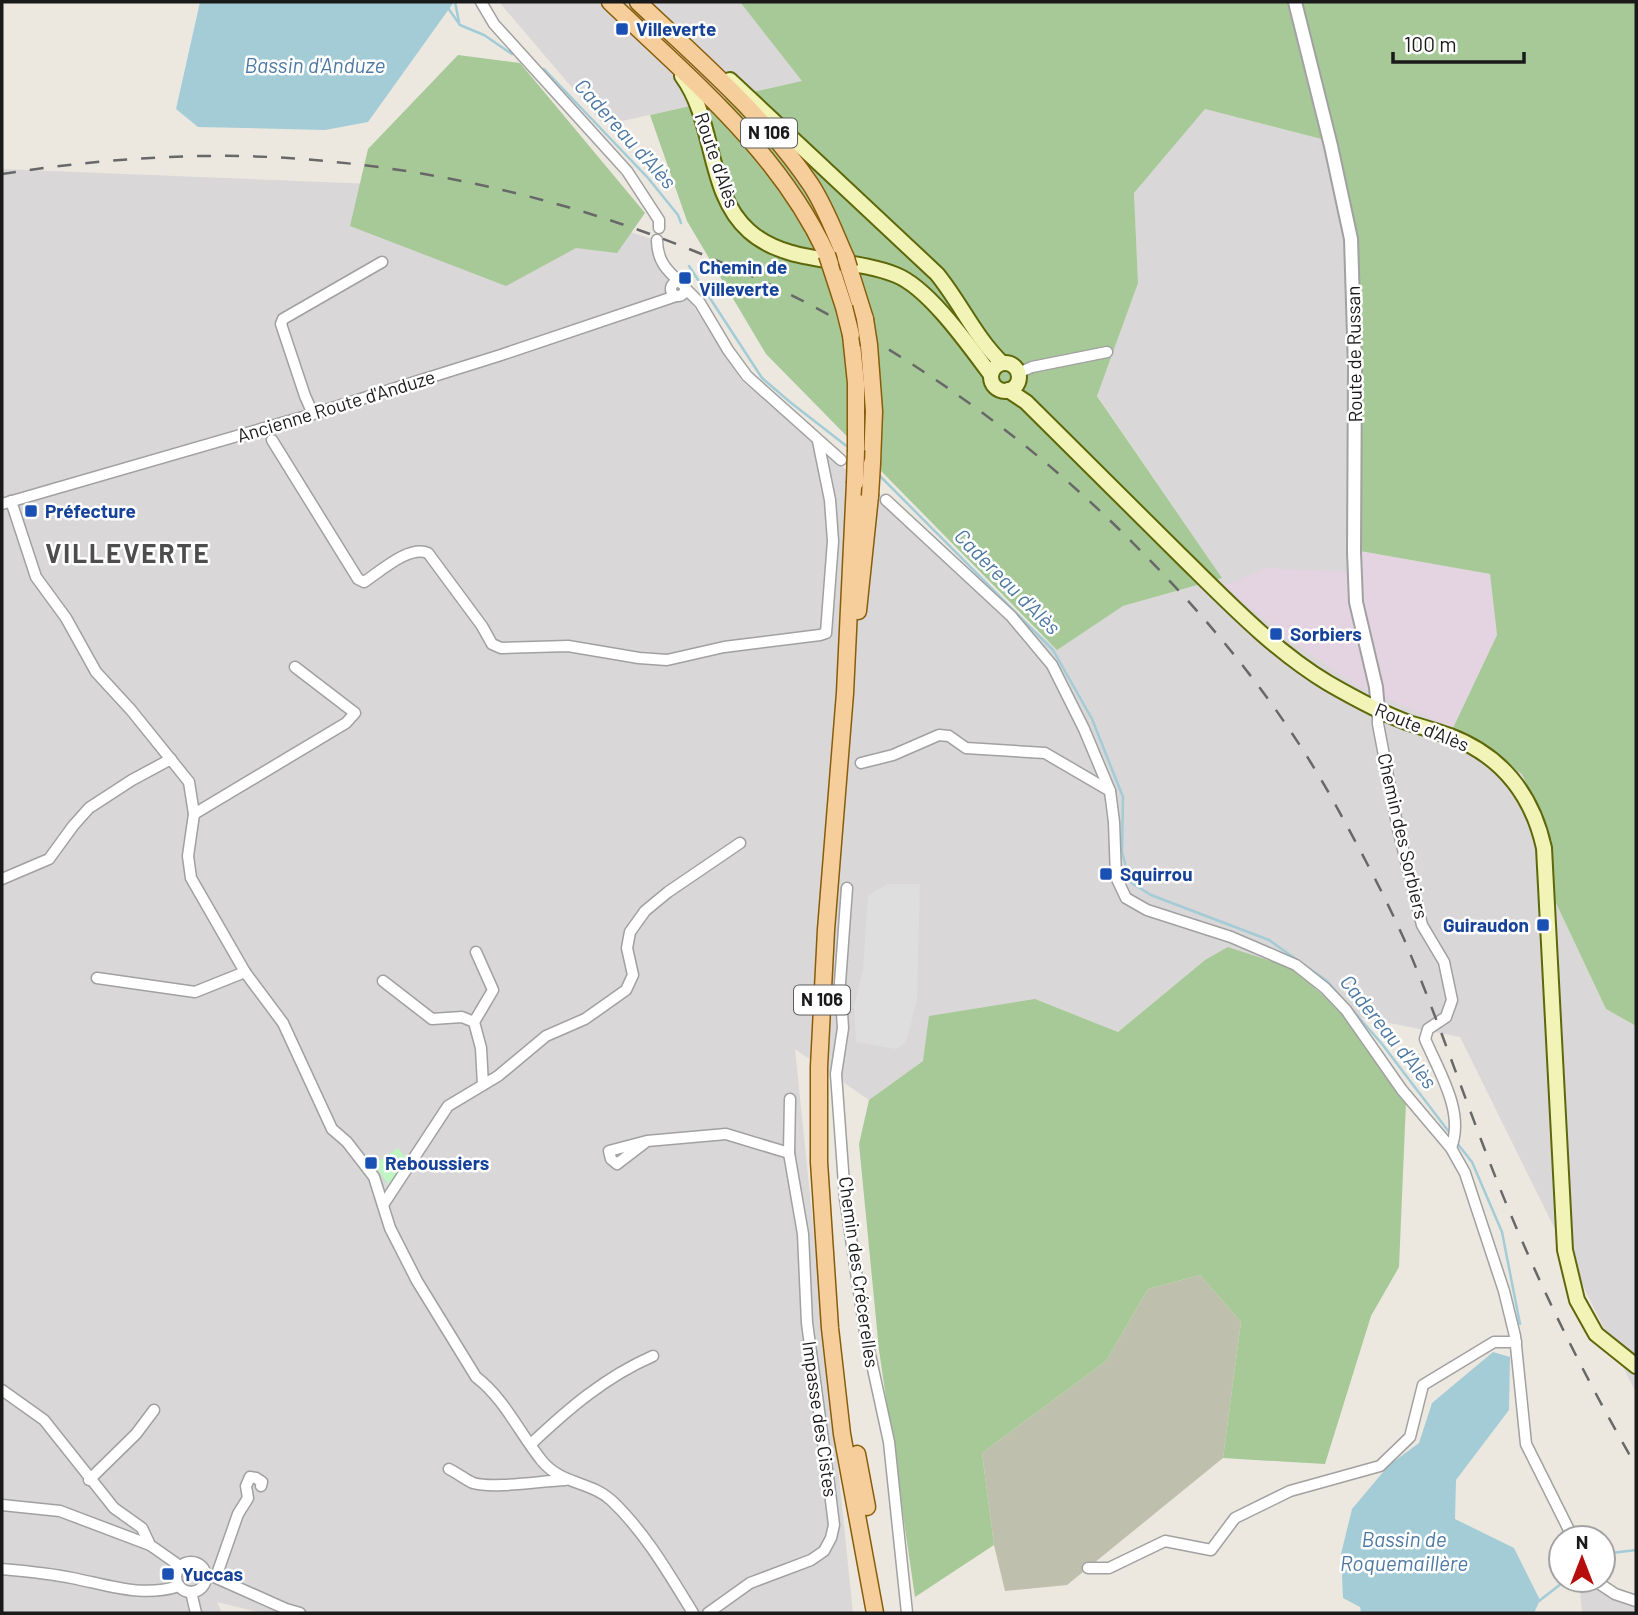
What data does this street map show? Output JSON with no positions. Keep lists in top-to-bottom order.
{
  "streets": {
    "main road": ["N 106", "Route d'Alès"],
    "street": [
      "Route de Russan",
      "Ancienne Route d'Anduze",
      "Chemin des Sorbiers",
      "Chemin des Crécerelles",
      "Impasse des Cistes"
    ]
  },
  "crossings": [
    ["N 106", "Route d'Alès"],
    ["Route d'Alès", "Route de Russan"],
    ["Route d'Alès", "Chemin des Sorbiers"],
    ["Route de Russan", "Chemin des Sorbiers"]
  ],
  "districts": ["VILLEVERTE"],
  "water": ["Bassin d'Anduze", "Cadereau d'Alès", "Bassin de Roquemaillère"],
  "places": {
    "transit": [
      "Villeverte",
      "Chemin de Villeverte",
      "Préfecture",
      "Sorbiers",
      "Squirrou",
      "Guiraudon",
      "Reboussiers",
      "Yuccas"
    ]
  },
  "scale_bar": "100 m",
  "north": "top"
}
